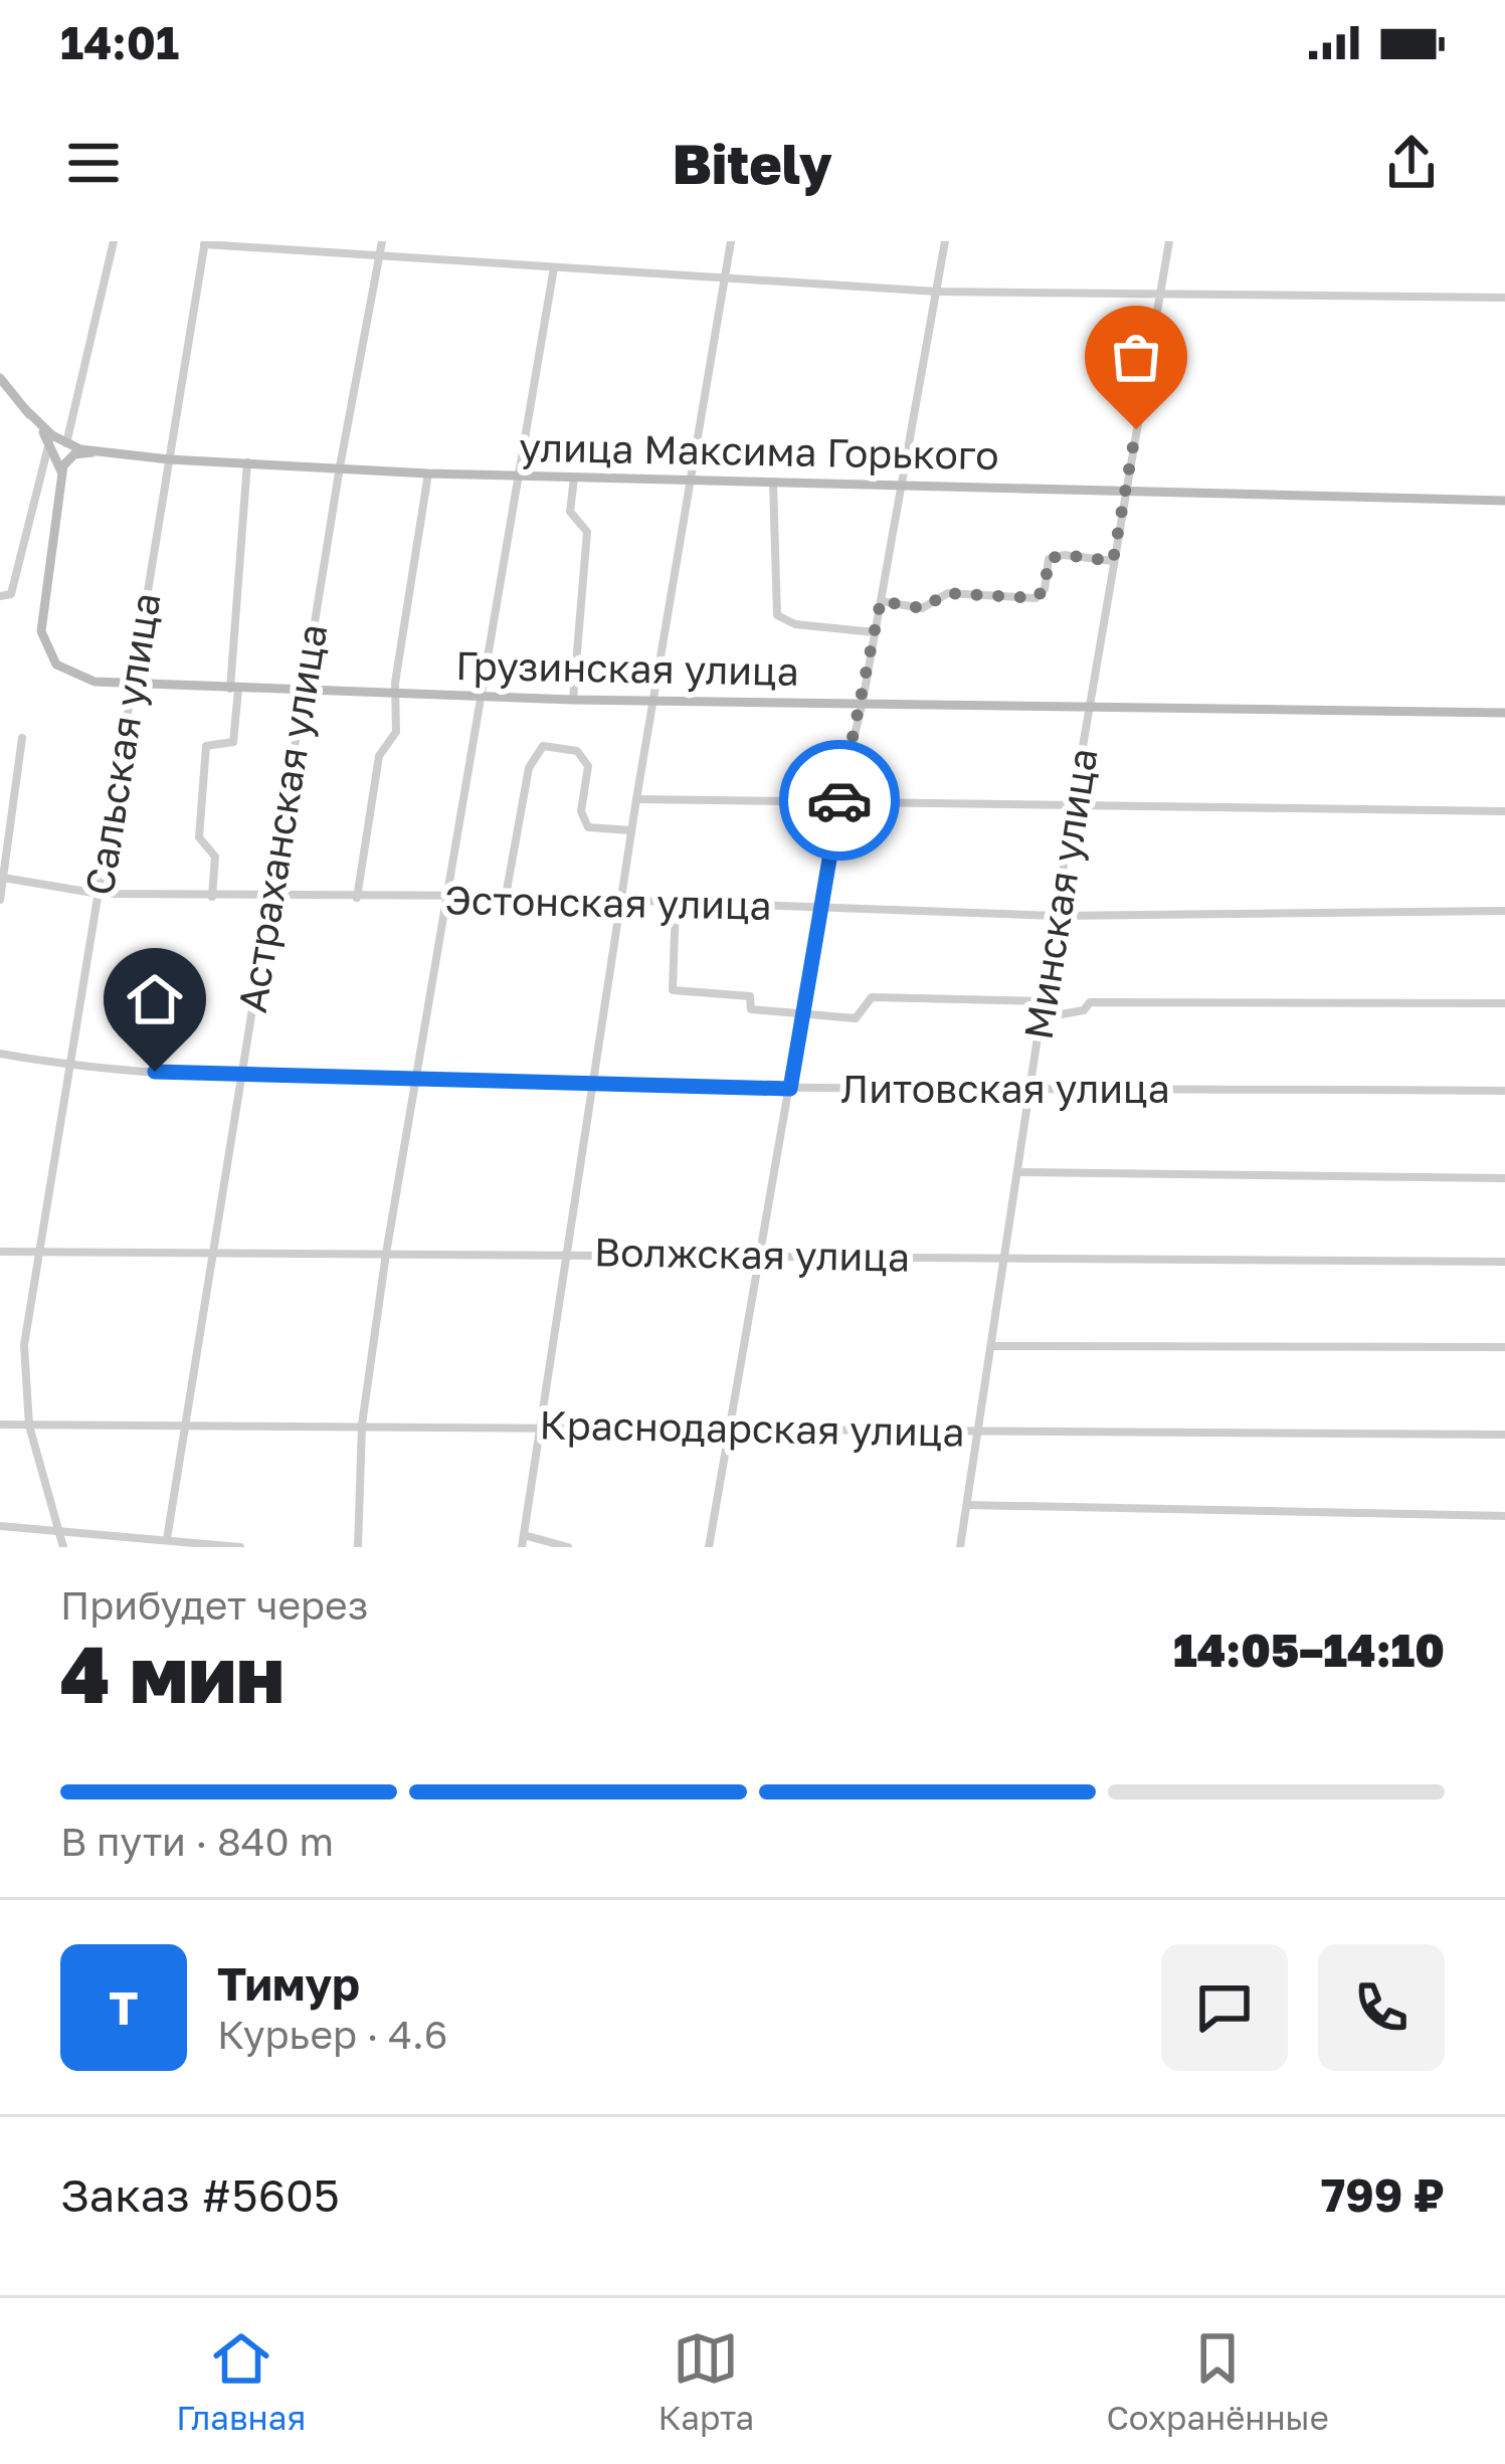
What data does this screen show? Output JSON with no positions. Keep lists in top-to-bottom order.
{
  "streets": {
    "main road": ["улица Максима Горького", "Грузинская улица"],
    "street": [
      "Сальская улица",
      "Астраханская улица",
      "Минская улица",
      "Эстонская улица",
      "Литовская улица",
      "Волжская улица",
      "Краснодарская улица"
    ]
  },
  "crossings": [
    ["улица Максима Горького", "Сальская улица"],
    ["улица Максима Горького", "Астраханская улица"],
    ["улица Максима Горького", "Минская улица"],
    ["Грузинская улица", "Сальская улица"],
    ["Грузинская улица", "Астраханская улица"],
    ["Грузинская улица", "Минская улица"],
    ["Сальская улица", "Эстонская улица"],
    ["Сальская улица", "Литовская улица"],
    ["Сальская улица", "Волжская улица"],
    ["Сальская улица", "Краснодарская улица"],
    ["Астраханская улица", "Эстонская улица"],
    ["Астраханская улица", "Литовская улица"],
    ["Астраханская улица", "Волжская улица"],
    ["Астраханская улица", "Краснодарская улица"],
    ["Минская улица", "Эстонская улица"],
    ["Минская улица", "Литовская улица"],
    ["Минская улица", "Волжская улица"],
    ["Минская улица", "Краснодарская улица"]
  ],
  "page": {
    "status": "14:01",
    "header": "Bitely",
    "heading": ["4 мин", "Прибудет через", "14:05–14:10"],
    "panel": [
      "Тимур",
      "Курьер · 4.6",
      "Заказ #5605",
      "799 ₽"
    ],
    "bar": "В пути · 840 m",
    "round": "Т",
    "tabs": ["Главная", "Карта", "Сохранённые"]
  }
}
